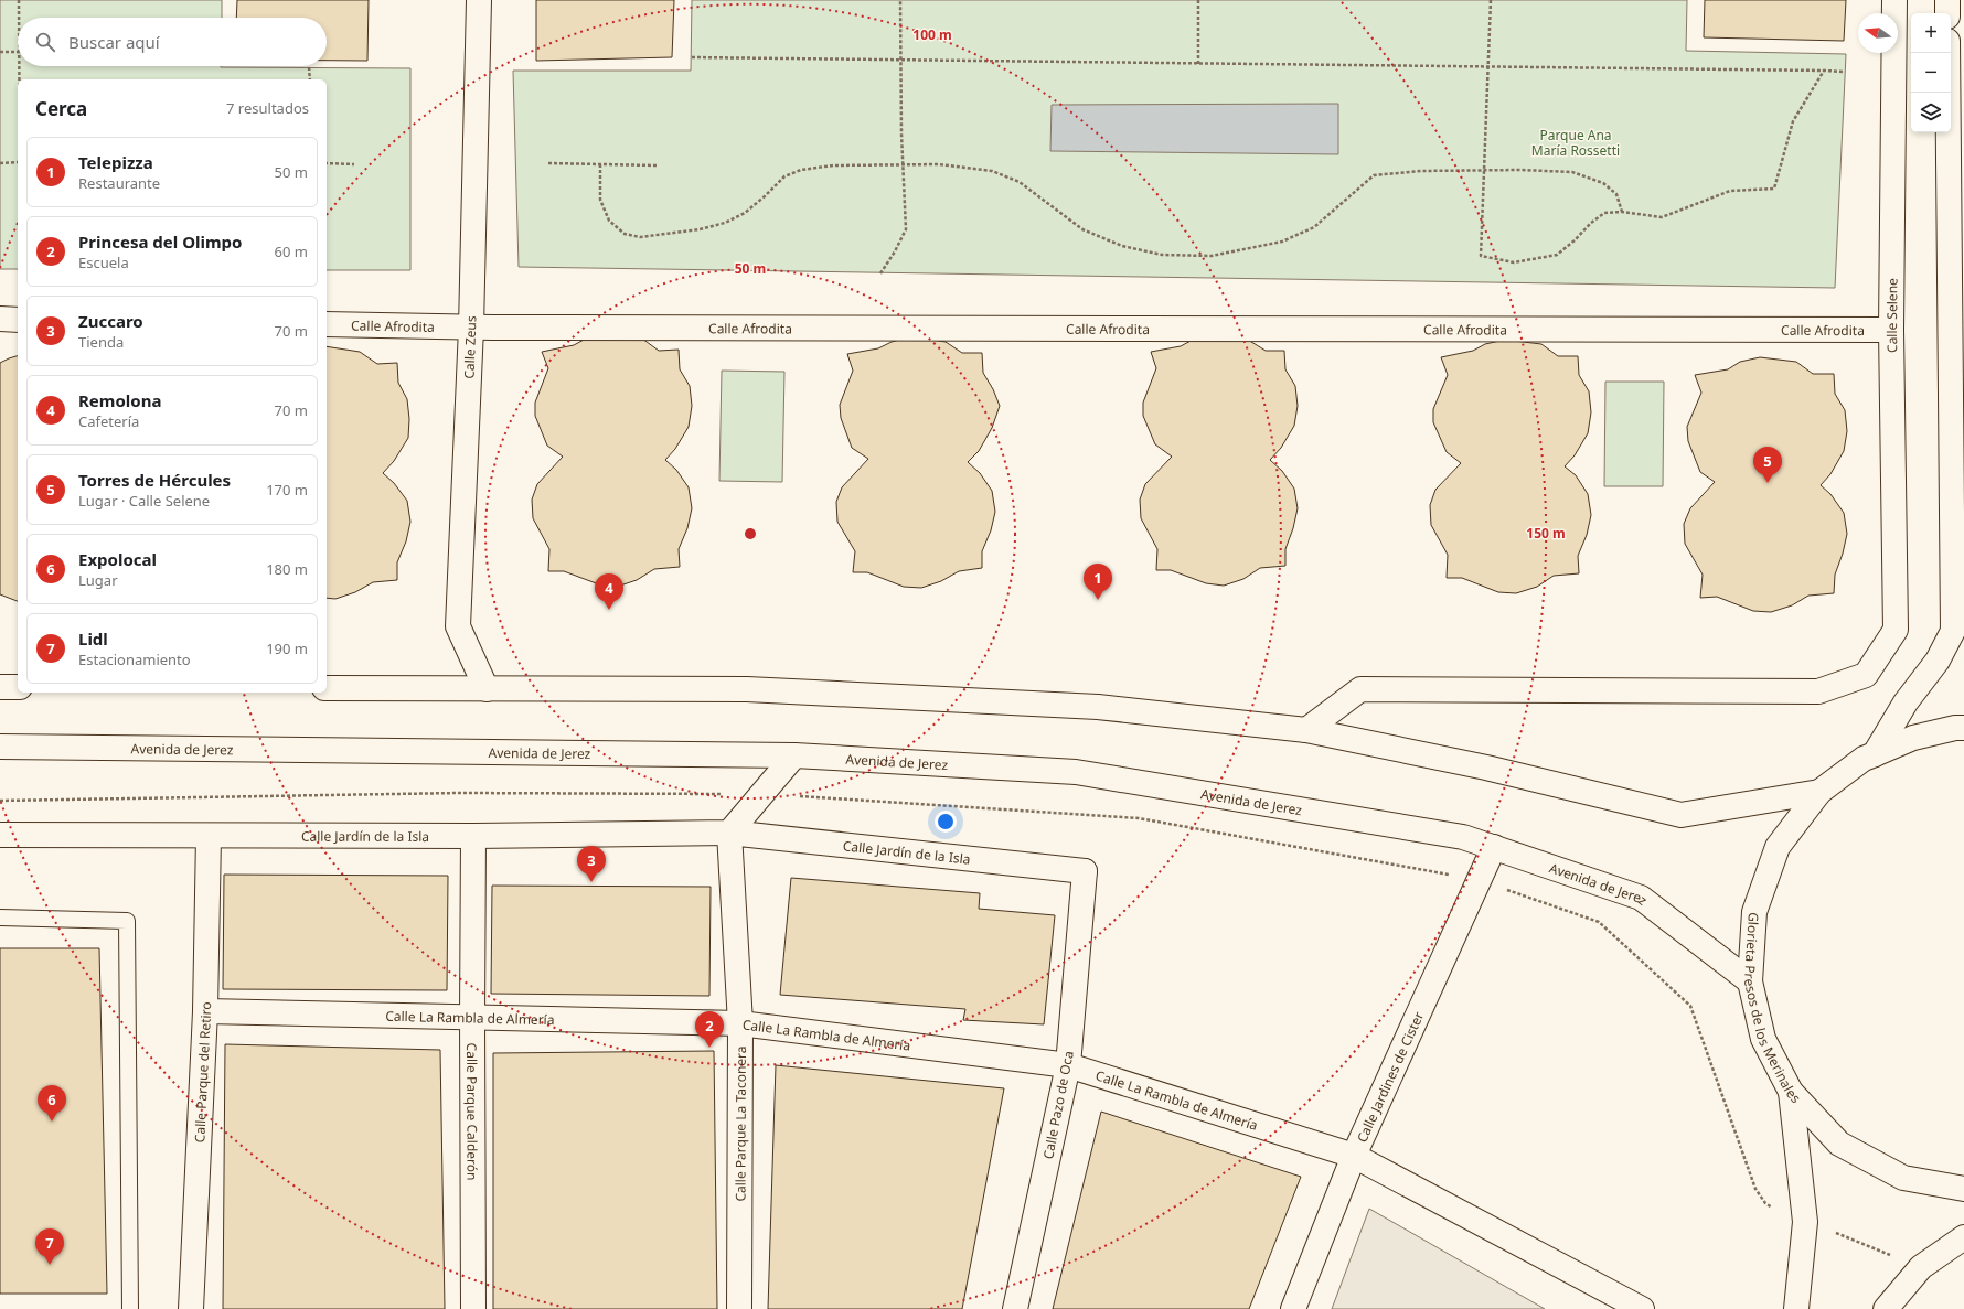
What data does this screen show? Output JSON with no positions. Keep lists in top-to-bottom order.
{
  "streets": {
    "street": [
      "Calle Selene",
      "Calle Afrodita",
      "Calle Zeus",
      "Avenida de Jerez",
      "Calle Jardín de la Isla",
      "Glorieta Presos de los Merinales",
      "Calle La Rambla de Almería",
      "Calle Parque del Retiro",
      "Calle Jardines de Cister",
      "Calle Pazo de Oca",
      "Calle Parque Calderón",
      "Calle Parque La Taconera"
    ]
  },
  "crossings": [
    ["Calle Selene", "Calle Afrodita"],
    ["Calle Afrodita", "Calle Zeus"],
    ["Avenida de Jerez", "Glorieta Presos de los Merinales"],
    ["Avenida de Jerez", "Calle Jardines de Cister"],
    ["Calle Jardín de la Isla", "Calle Parque del Retiro"],
    ["Calle Jardín de la Isla", "Calle Pazo de Oca"],
    ["Calle Jardín de la Isla", "Calle Parque Calderón"],
    ["Calle Jardín de la Isla", "Calle Parque La Taconera"],
    ["Calle La Rambla de Almería", "Calle Parque del Retiro"],
    ["Calle La Rambla de Almería", "Calle Jardines de Cister"],
    ["Calle La Rambla de Almería", "Calle Pazo de Oca"],
    ["Calle La Rambla de Almería", "Calle Parque Calderón"],
    ["Calle La Rambla de Almería", "Calle Parque La Taconera"]
  ],
  "parks": ["Parque Ana María Rossetti"],
  "north": "left",
  "page": {
    "map_buttons": ["+", "−"],
    "search": "Buscar aquí",
    "heading": ["Cerca", "7 resultados"],
    "list": [
      {
        "mark": "1",
        "name": "Telepizza",
        "note": "Restaurante",
        "value": "50 m"
      },
      {
        "mark": "2",
        "name": "Princesa del Olimpo",
        "note": "Escuela",
        "value": "60 m"
      },
      {
        "mark": "3",
        "name": "Zuccaro",
        "note": "Tienda",
        "value": "70 m"
      },
      {
        "mark": "4",
        "name": "Remolona",
        "note": "Cafetería",
        "value": "70 m"
      },
      {
        "mark": "5",
        "name": "Torres de Hércules",
        "note": "Lugar · Calle Selene",
        "value": "170 m"
      },
      {
        "mark": "6",
        "name": "Expolocal",
        "note": "Lugar",
        "value": "180 m"
      },
      {
        "mark": "7",
        "name": "Lidl",
        "note": "Estacionamiento",
        "value": "190 m"
      }
    ],
    "pins": [
      "5",
      "1",
      "4",
      "3",
      "2",
      "6",
      "7"
    ]
  },
  "rings": ["100 m", "50 m", "150 m"]
}
